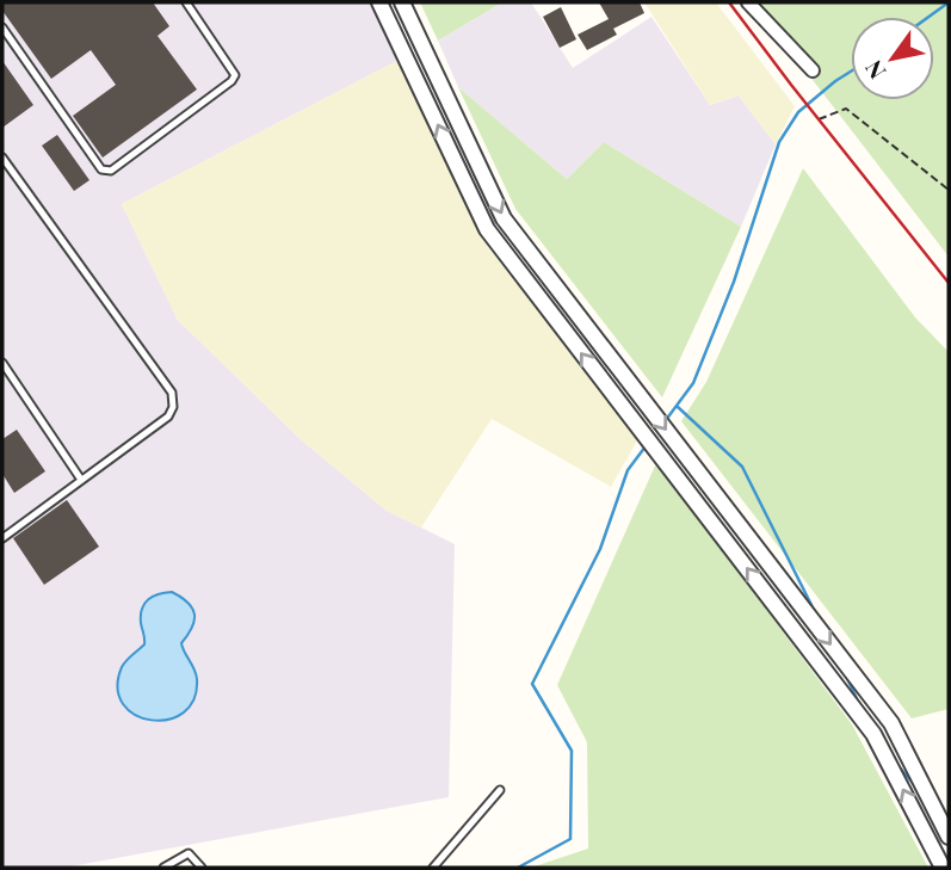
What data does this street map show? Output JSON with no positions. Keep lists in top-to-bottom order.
{
  "north": "bottom left"
}
